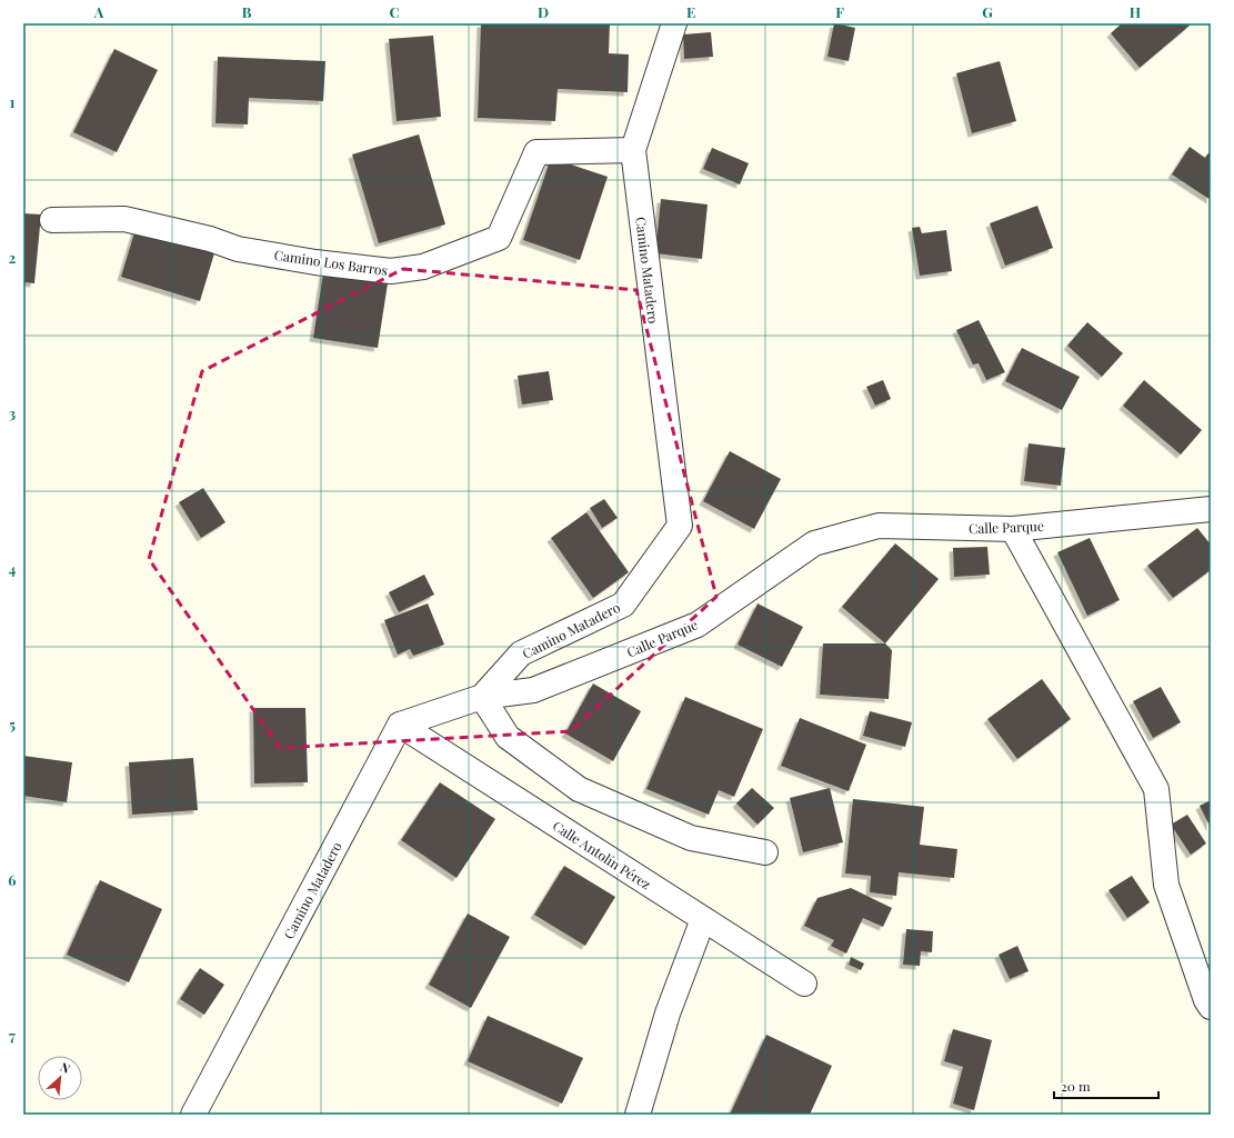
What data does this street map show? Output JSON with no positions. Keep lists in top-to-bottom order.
{
  "streets": {
    "street": [
      "Camino Los Barros",
      "Camino Matadero",
      "Calle Parque",
      "Calle Antolín Pérez"
    ]
  },
  "crossings": [
    ["Camino Los Barros", "Camino Matadero"],
    ["Camino Matadero", "Calle Parque"],
    ["Camino Matadero", "Calle Antolín Pérez"]
  ],
  "scale_bar": "20 m",
  "north": "top right",
  "grid": {
    "columns": [
      "A",
      "B",
      "C",
      "D",
      "E",
      "F",
      "G",
      "H"
    ],
    "rows": [
      "1",
      "2",
      "3",
      "4",
      "5",
      "6",
      "7"
    ]
  }
}
